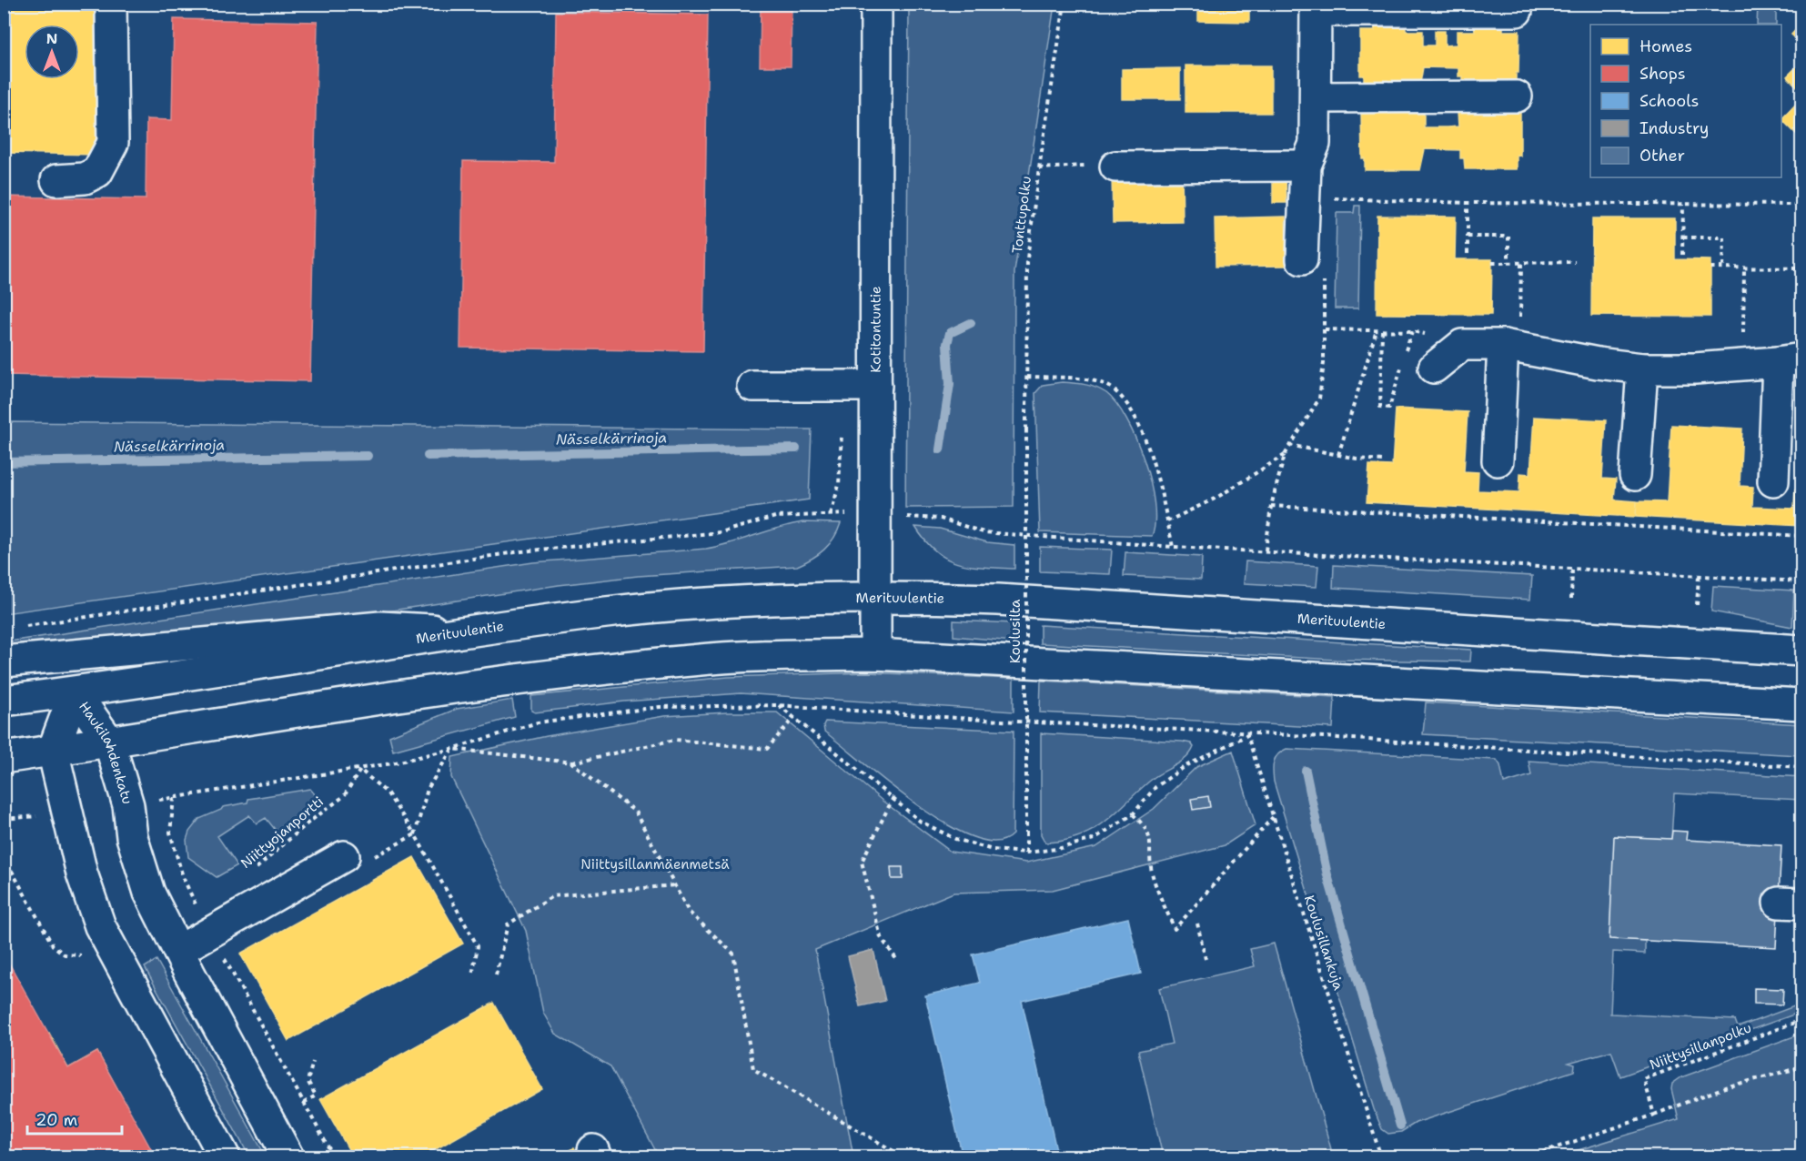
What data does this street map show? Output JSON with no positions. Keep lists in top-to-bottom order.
{
  "streets": {
    "main road": ["Kotitontuntie", "Merituulentie", "Haukilahdenkatu"],
    "path": [
      "Tonttupolku",
      "Koulusilta",
      "Niittyojanportti",
      "Koulusillankuja",
      "Niittysillanpolku"
    ]
  },
  "crossings": [
    ["Tonttupolku", "Koulusilta"],
    ["Kotitontuntie", "Merituulentie"],
    ["Merituulentie", "Haukilahdenkatu"]
  ],
  "water": ["Nässelkärrinoja"],
  "parks": ["Niittysillanmäenmetsä"],
  "legend": [
    "Homes",
    "Shops",
    "Schools",
    "Industry",
    "Other"
  ],
  "scale_bar": "20 m",
  "north": "top"
}
